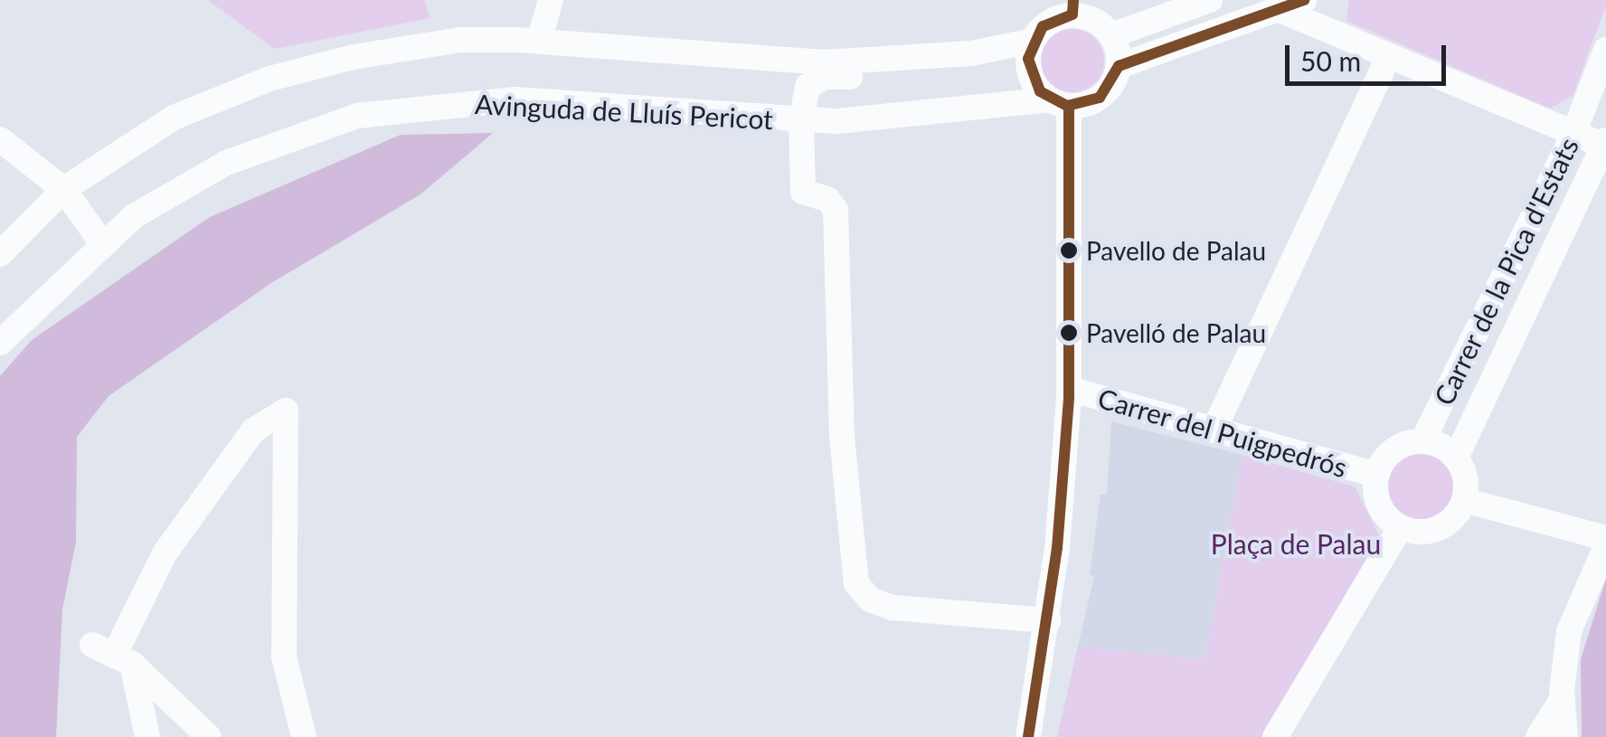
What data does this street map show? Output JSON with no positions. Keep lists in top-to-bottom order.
{
  "streets": {
    "street": ["Avinguda de Lluís Pericot", "Carrer de la Pica d'Estats", "Carrer del Puigpedrós"]
  },
  "crossings": [
    ["Carrer de la Pica d'Estats", "Carrer del Puigpedrós"]
  ],
  "parks": ["Plaça de Palau"],
  "places": ["Pavello de Palau", "Pavelló de Palau"],
  "scale_bar": "50 m"
}
